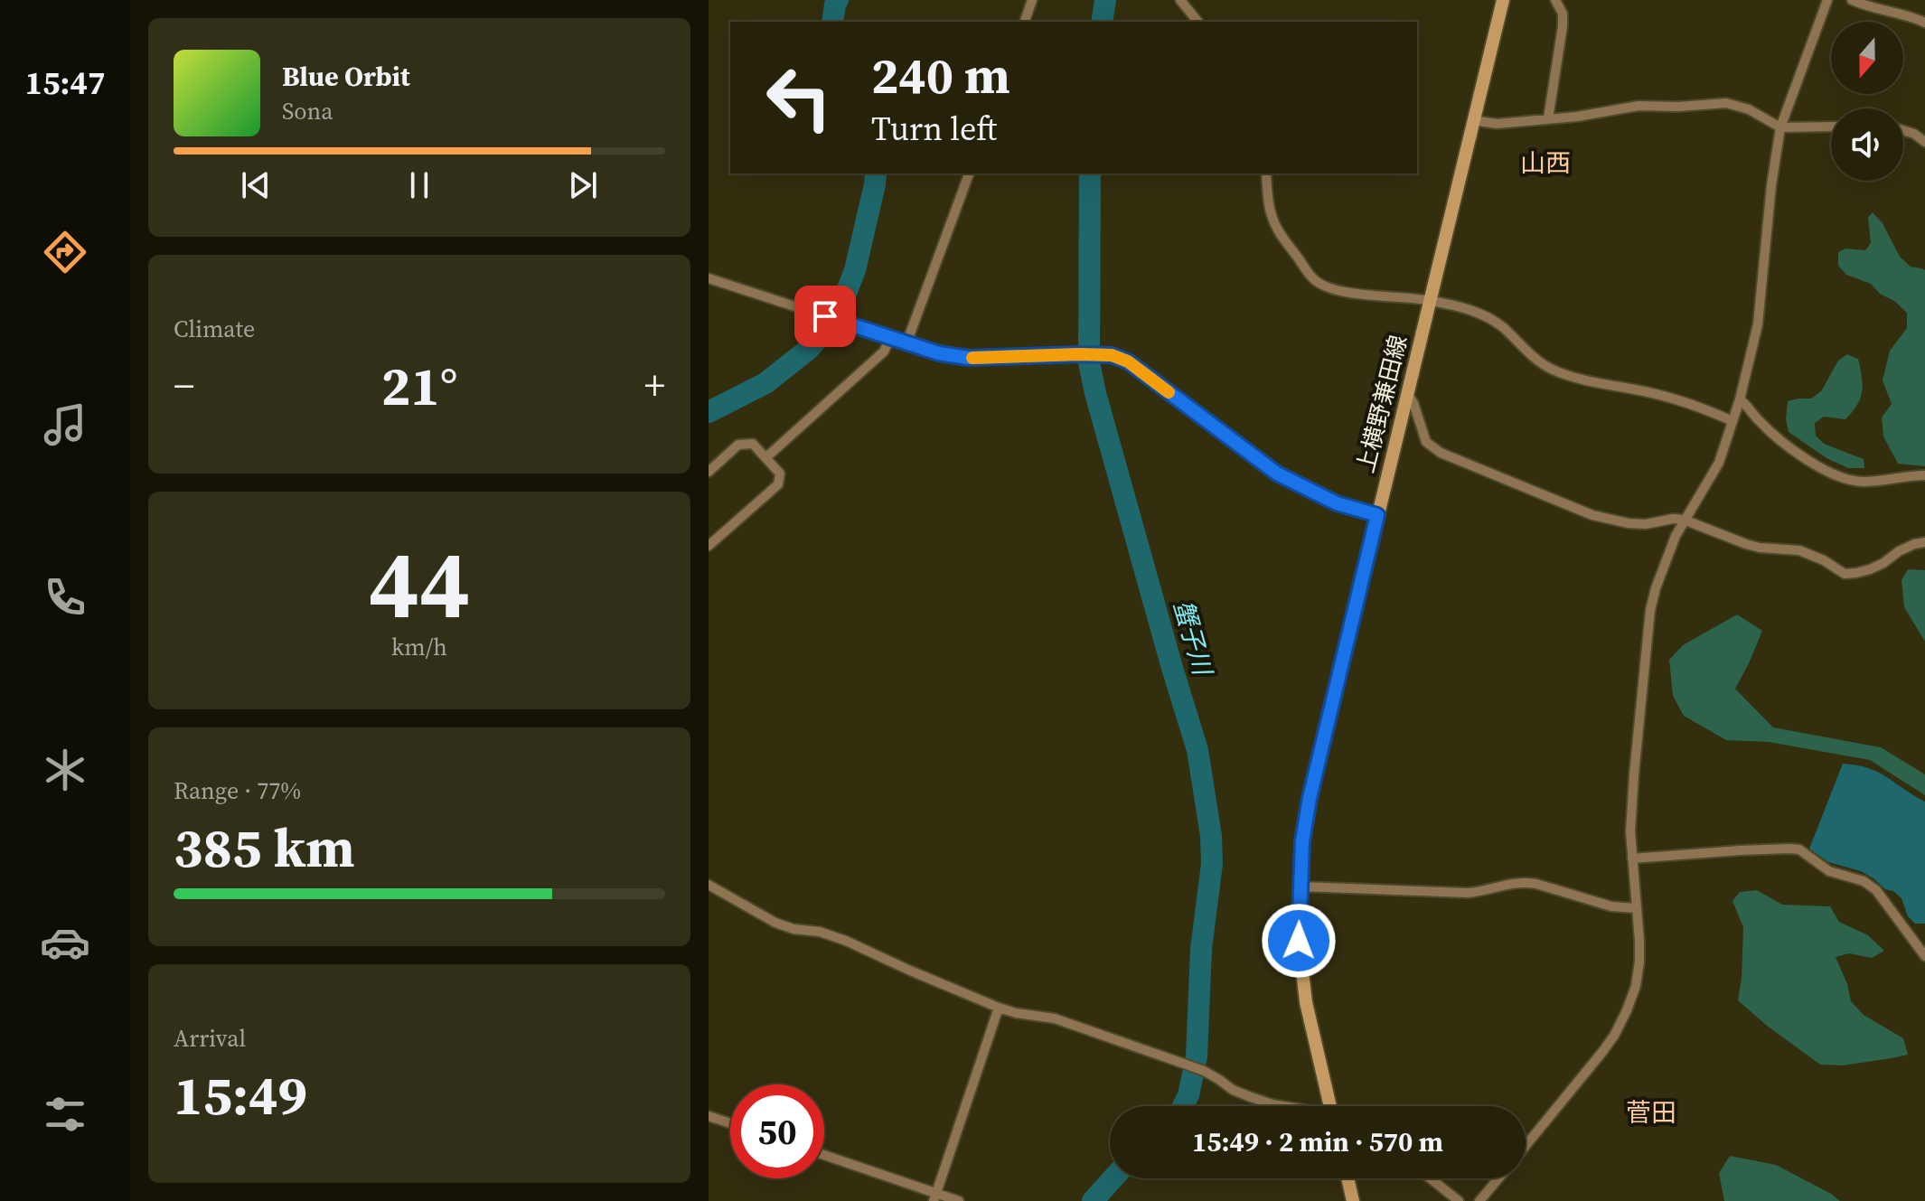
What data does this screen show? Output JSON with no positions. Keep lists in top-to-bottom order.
{
  "streets": {
    "main road": ["上横野兼田線"]
  },
  "districts": ["山西", "菅田"],
  "water": ["蟹子川"],
  "north": "bottom",
  "page": {
    "tabs": "15:47",
    "turn": ["240 m", "Turn left"],
    "song": ["Blue Orbit", "Sona"],
    "tile": [
      "Climate",
      ["44", "km/h"],
      ["Range · 77%", "385 km"],
      ["Arrival", "15:49"]
    ],
    "heat": ["−", "21°", "+"],
    "limit": "50",
    "trip": "15:49 · 2 min · 570 m"
  }
}
